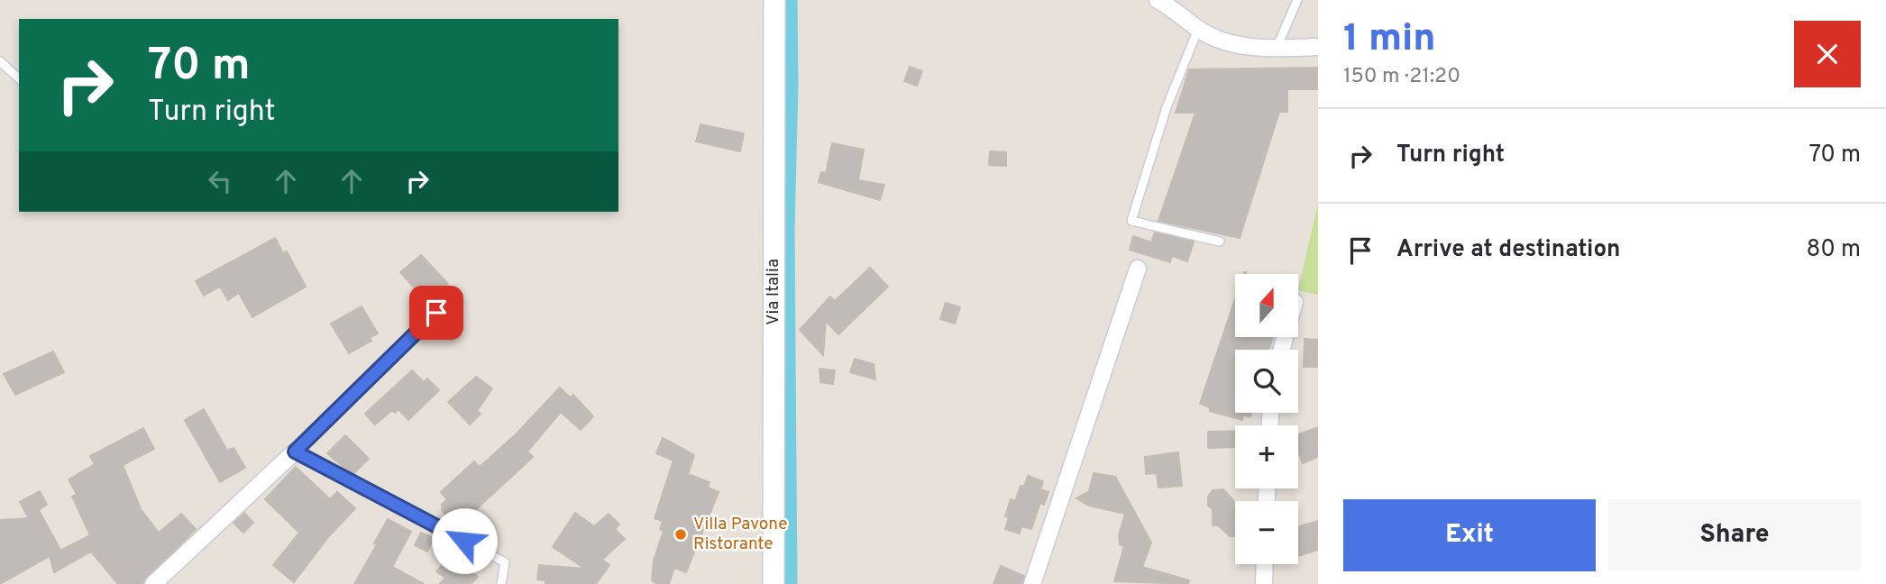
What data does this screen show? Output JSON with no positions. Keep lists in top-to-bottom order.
{
  "streets": {
    "street": ["Via Italia"]
  },
  "places": ["Villa Pavone Ristorante"],
  "north": "top",
  "page": {
    "heading": ["1 min", "150 m · 21:20"],
    "turn": ["70 m", "Turn right"],
    "list": [
      {
        "name": "Turn right",
        "value": "70 m"
      },
      {
        "name": "Arrive at destination",
        "value": "80 m"
      }
    ],
    "map_buttons": ["+", "−"],
    "buttons": ["Exit", "Share"]
  }
}
